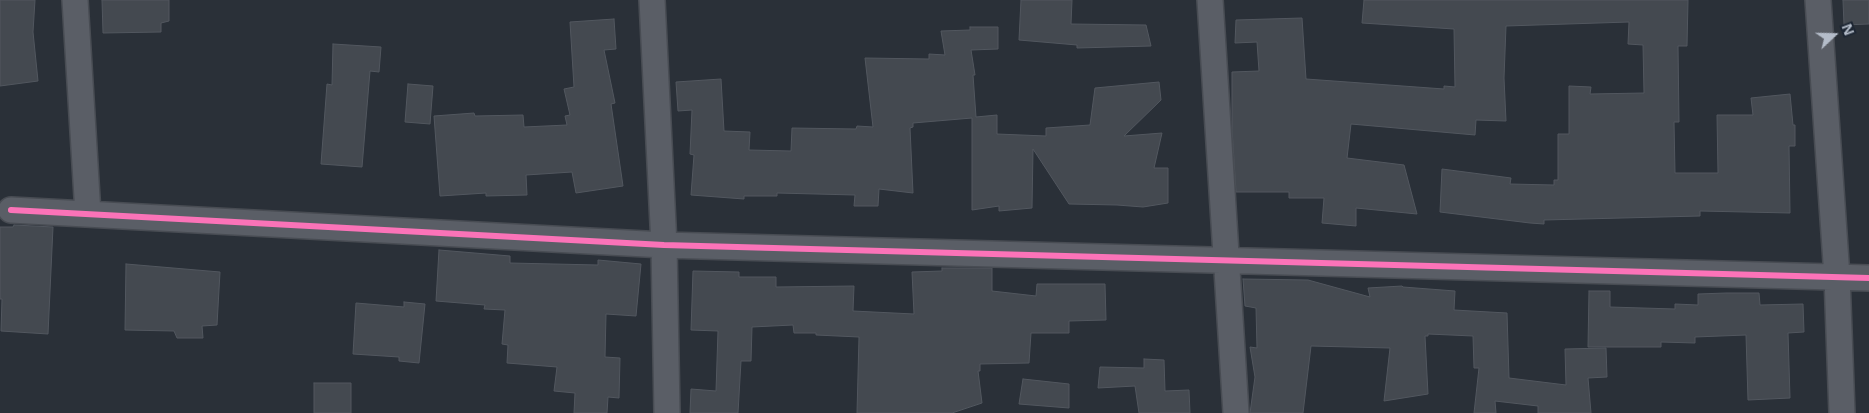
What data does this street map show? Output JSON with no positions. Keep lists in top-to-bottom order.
{
  "north": "right"
}
